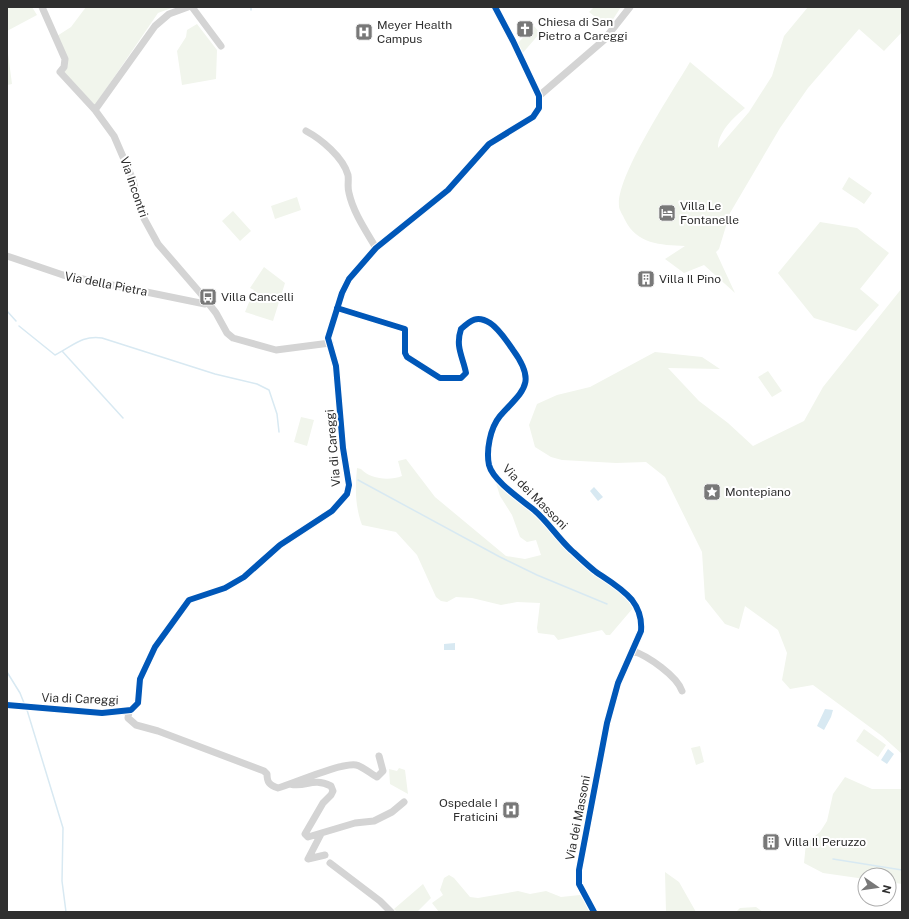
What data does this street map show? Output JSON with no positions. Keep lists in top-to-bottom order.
{
  "streets": {
    "street": [
      "Via Incontri",
      "Via della Pietra",
      "Via di Careggi",
      "Via dei Massoni"
    ]
  },
  "crossings": [
    ["Via Incontri", "Via della Pietra"],
    ["Via Incontri", "Via di Careggi"],
    ["Via di Careggi", "Via dei Massoni"]
  ],
  "places": {
    "church": ["Chiesa di San Pietro a Careggi"],
    "hospital": ["Meyer Health Campus", "Ospedale I Fraticini"],
    "hotel": ["Villa Le Fontanelle"],
    "building": ["Villa Il Pino", "Villa Il Peruzzo"],
    "bus stop": ["Villa Cancelli"],
    "place": ["Montepiano"]
  },
  "north": "right"
}
